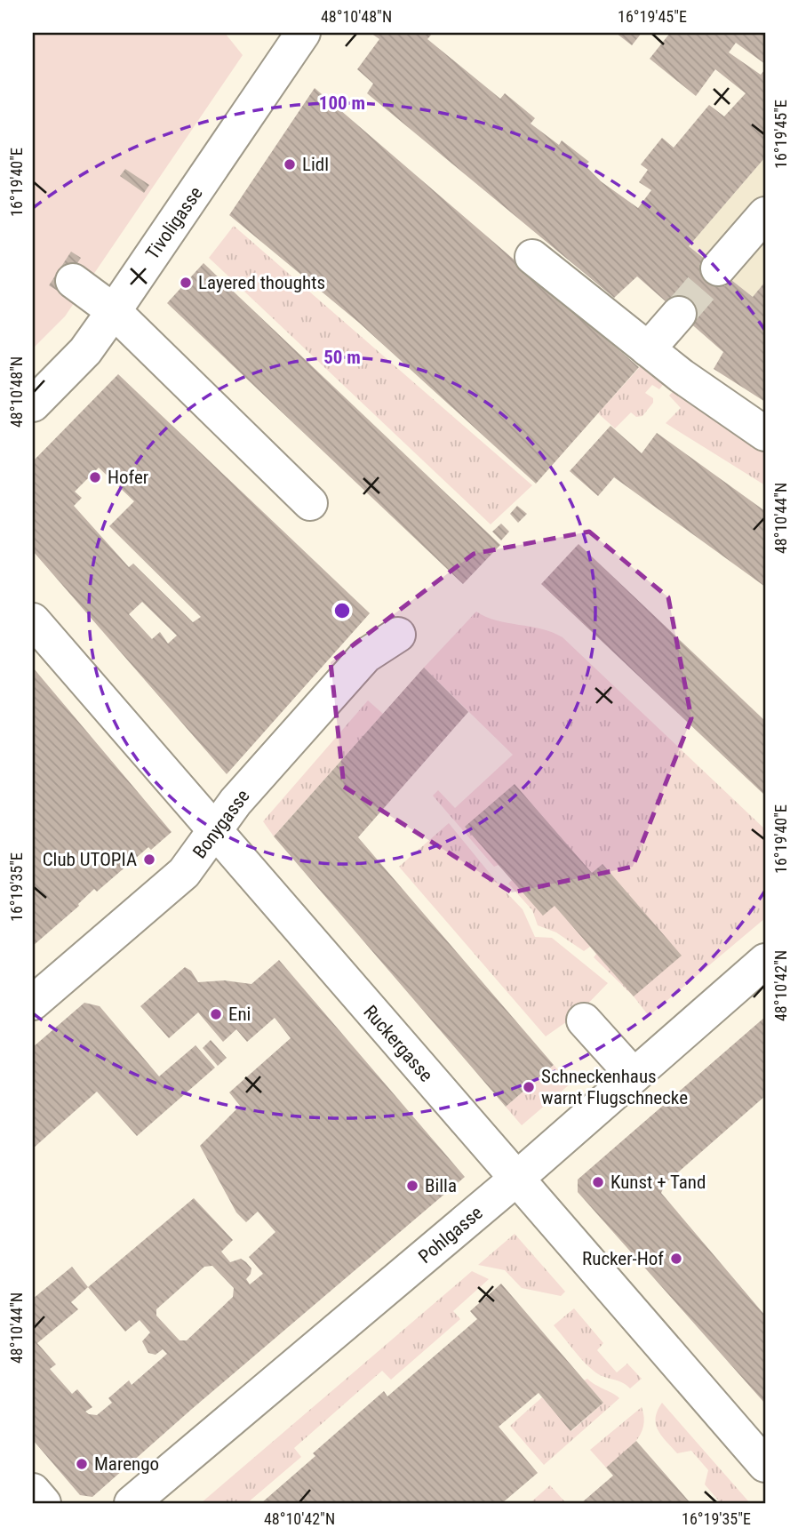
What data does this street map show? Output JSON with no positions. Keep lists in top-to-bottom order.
{
  "streets": {
    "street": [
      "Tivoligasse",
      "Bonygasse",
      "Ruckergasse",
      "Pohlgasse"
    ]
  },
  "crossings": [
    ["Bonygasse", "Ruckergasse"],
    ["Ruckergasse", "Pohlgasse"]
  ],
  "places": [
    "Lidl",
    "Layered thoughts",
    "Hofer",
    "Club UTOPIA",
    "Eni",
    "Schneckenhaus warnt Flugschnecke",
    "Kunst + Tand",
    "Billa",
    "Rucker-Hof",
    "Marengo"
  ],
  "coordinates": [
    "48°10'48\"N",
    "16°19'45\"E",
    "16°19'40\"E",
    "48°10'44\"N",
    "16°19'35\"E",
    "48°10'42\"N"
  ],
  "rings": ["100 m", "50 m"]
}
